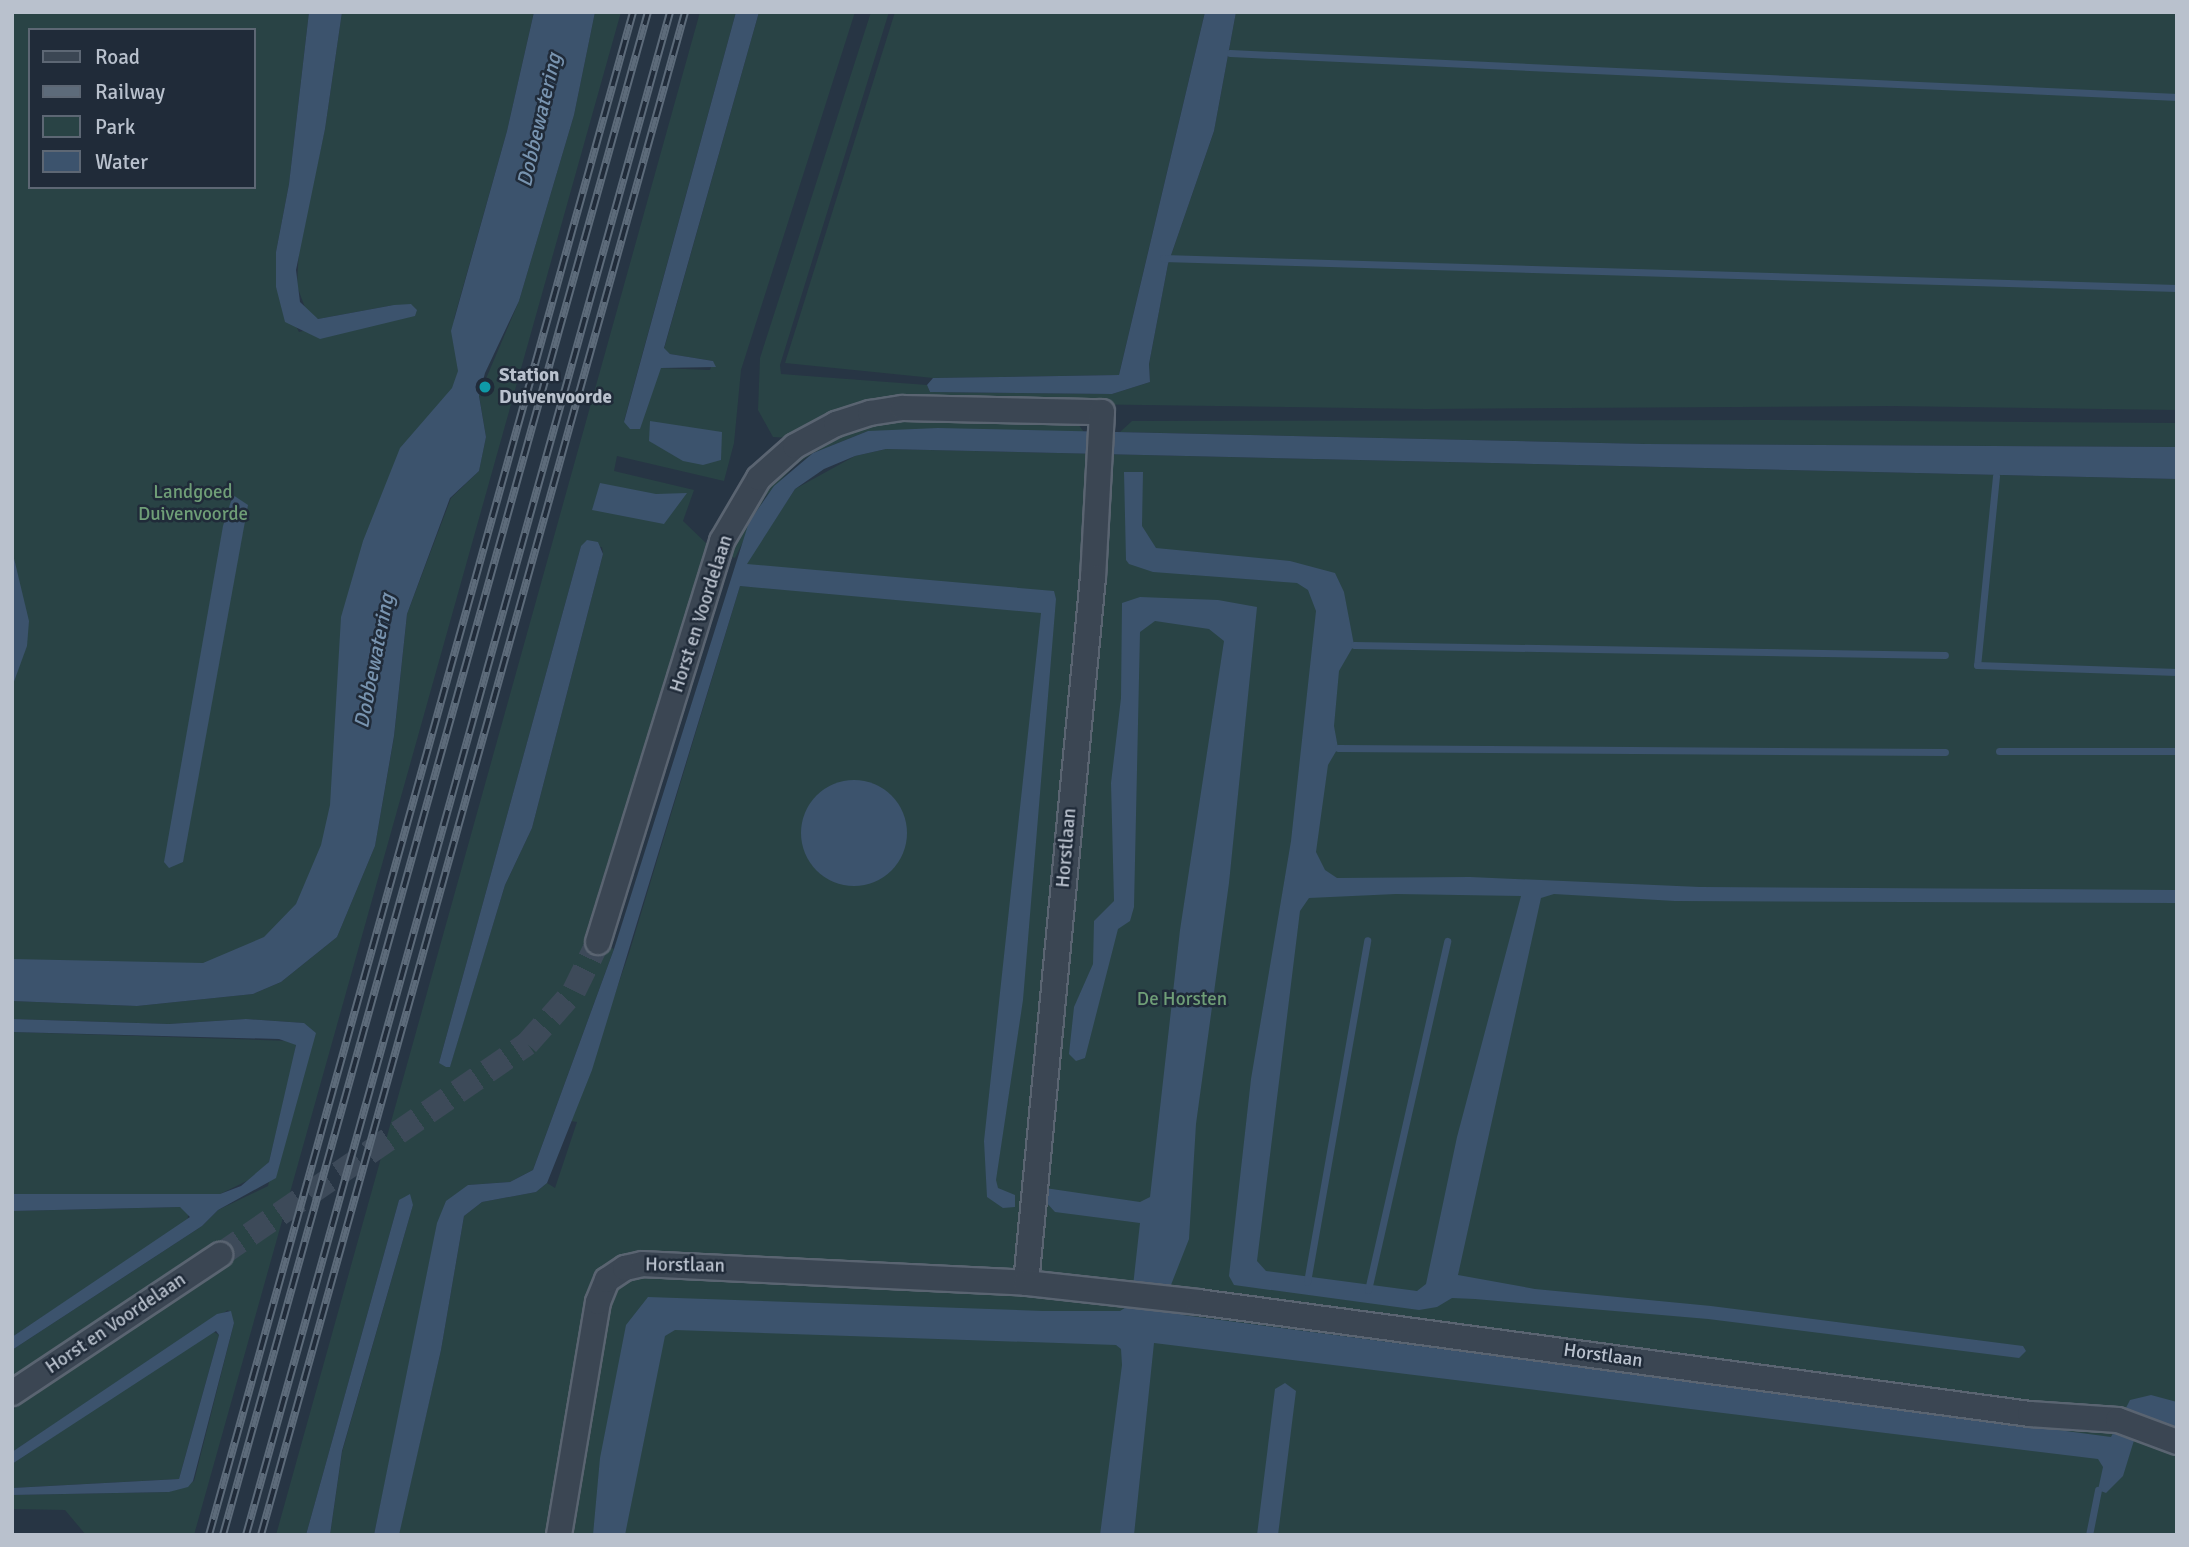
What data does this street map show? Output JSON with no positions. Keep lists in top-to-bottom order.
{
  "streets": {
    "street": ["Horst en Voordelaan", "Horstlaan"]
  },
  "crossings": [
    ["Horst en Voordelaan", "Horstlaan"]
  ],
  "water": ["Dobbewatering"],
  "parks": ["Landgoed Duivenvoorde", "De Horsten"],
  "places": ["Station Duivenvoorde"],
  "legend": [
    "Road",
    "Railway",
    "Park",
    "Water"
  ]
}
